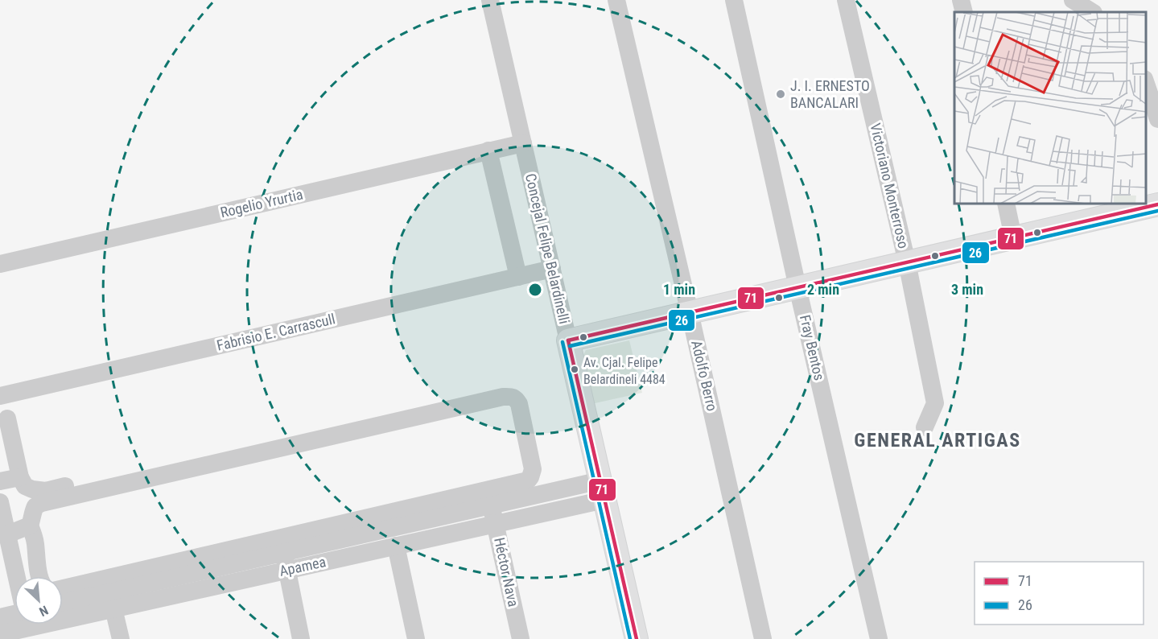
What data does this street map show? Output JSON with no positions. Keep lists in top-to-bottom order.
{
  "streets": {
    "main road": ["Concejal Felipe Belardinelli"],
    "street": [
      "Victoriano Monterroso",
      "Rogelio Yrurtia",
      "Fabrisio E. Carrascull",
      "Fray Bentos",
      "Adolfo Berro",
      "Apamea",
      "Héctor Nava"
    ]
  },
  "crossings": [
    ["Rogelio Yrurtia", "Concejal Felipe Belardinelli"],
    ["Concejal Felipe Belardinelli", "Fabrisio E. Carrascull"],
    ["Concejal Felipe Belardinelli", "Apamea"],
    ["Apamea", "Héctor Nava"]
  ],
  "districts": ["GENERAL ARTIGAS"],
  "places": ["J. I. ERNESTO BANCALARI", "Av. Cjal. Felipe Belardineli 4484"],
  "lines": ["transit line 71", "transit line 26"],
  "legend": ["71", "26"],
  "north": "bottom right",
  "rings": ["1 min", "2 min", "3 min"]
}
